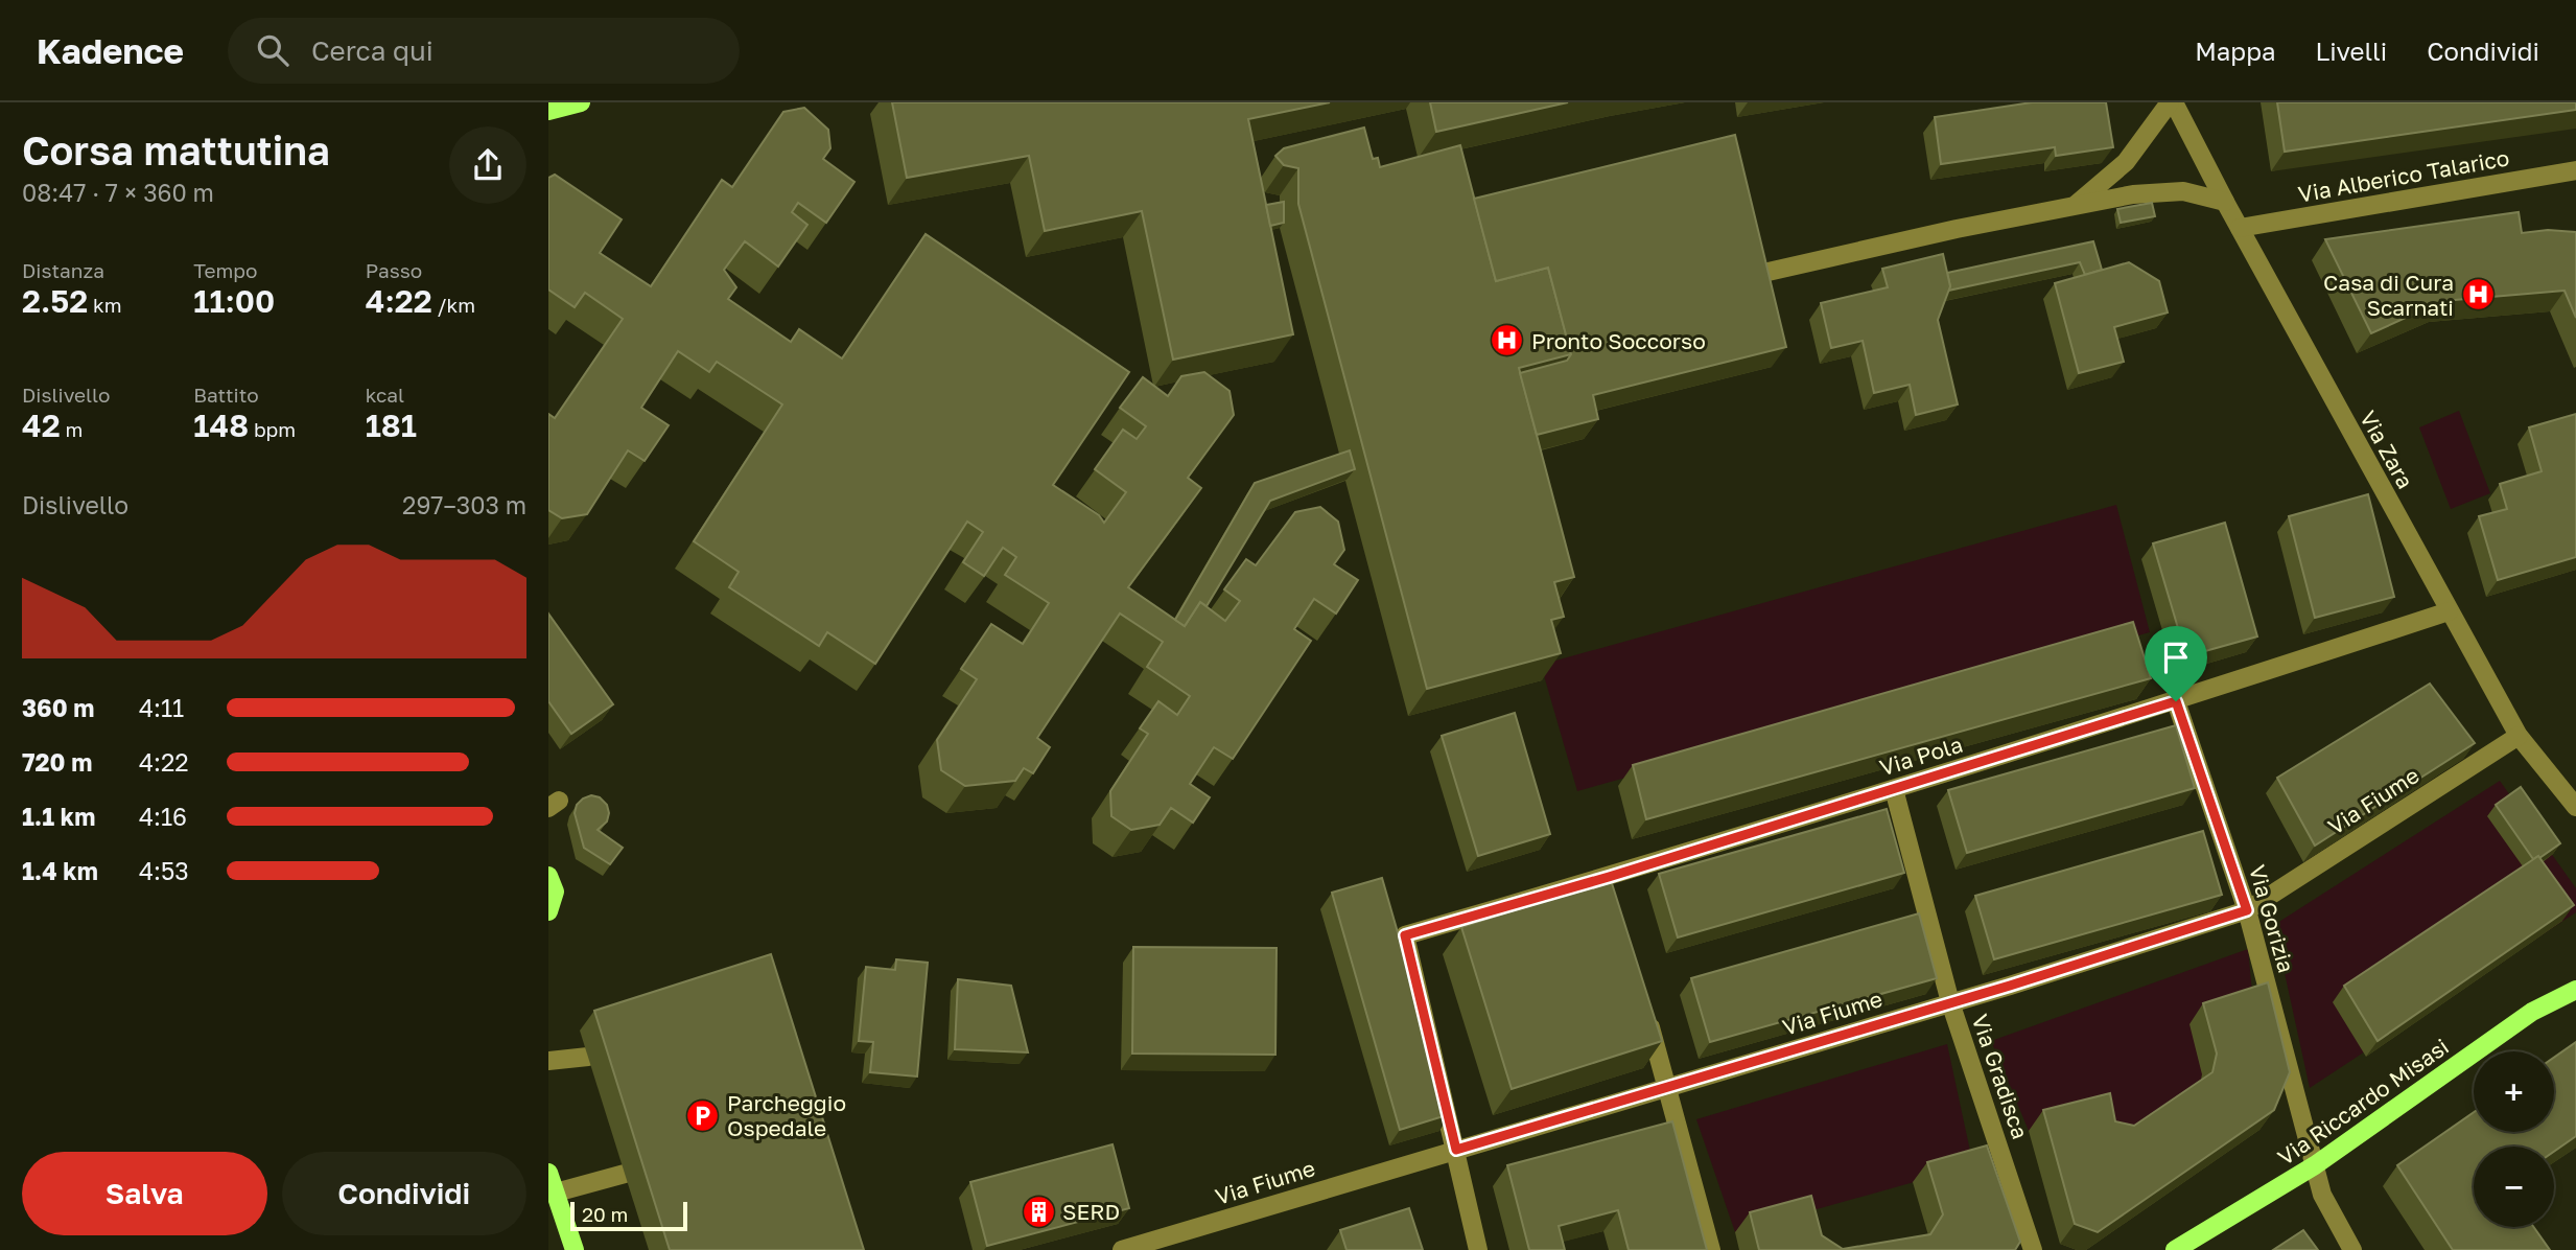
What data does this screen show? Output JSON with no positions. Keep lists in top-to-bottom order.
{
  "streets": {
    "main road": ["Via Riccardo Misasi"],
    "street": [
      "Via Alberico Talarico",
      "Via Zara",
      "Via Pola",
      "Via Fiume",
      "Via Gorizia",
      "Via Gradisca"
    ]
  },
  "crossings": [
    ["Via Alberico Talarico", "Via Zara"],
    ["Via Zara", "Via Pola"],
    ["Via Zara", "Via Fiume"],
    ["Via Pola", "Via Fiume"],
    ["Via Pola", "Via Gorizia"],
    ["Via Pola", "Via Gradisca"],
    ["Via Fiume", "Via Gorizia"],
    ["Via Fiume", "Via Gradisca"],
    ["Via Gorizia", "Via Riccardo Misasi"]
  ],
  "places": {
    "hospital": ["Casa di Cura Scarnati", "Pronto Soccorso"],
    "parking": ["Parcheggio Ospedale"],
    "building": ["SERD"]
  },
  "scale_bar": "20 m",
  "page": {
    "header": "Kadence",
    "search": "Cerca qui",
    "nav": ["Mappa", "Livelli", "Condividi"],
    "heading": ["Corsa mattutina", "08:47 · 7 × 360 m"],
    "stats": [
      ["Distanza", "2.52 km"],
      ["Tempo", "11:00"],
      ["Passo", "4:22 /km"],
      ["Dislivello", "42 m"],
      ["Battito", "148 bpm"],
      ["kcal", "181"]
    ],
    "chart": ["Dislivello", "297–303 m"],
    "list": [
      {
        "name": "360 m",
        "note": "4:11"
      },
      {
        "name": "720 m",
        "note": "4:22"
      },
      {
        "name": "1.1 km",
        "note": "4:16"
      },
      {
        "name": "1.4 km",
        "note": "4:53"
      }
    ],
    "map_buttons": ["+", "−"],
    "buttons": ["Salva", "Condividi"],
    "scale": "20 m"
  }
}
